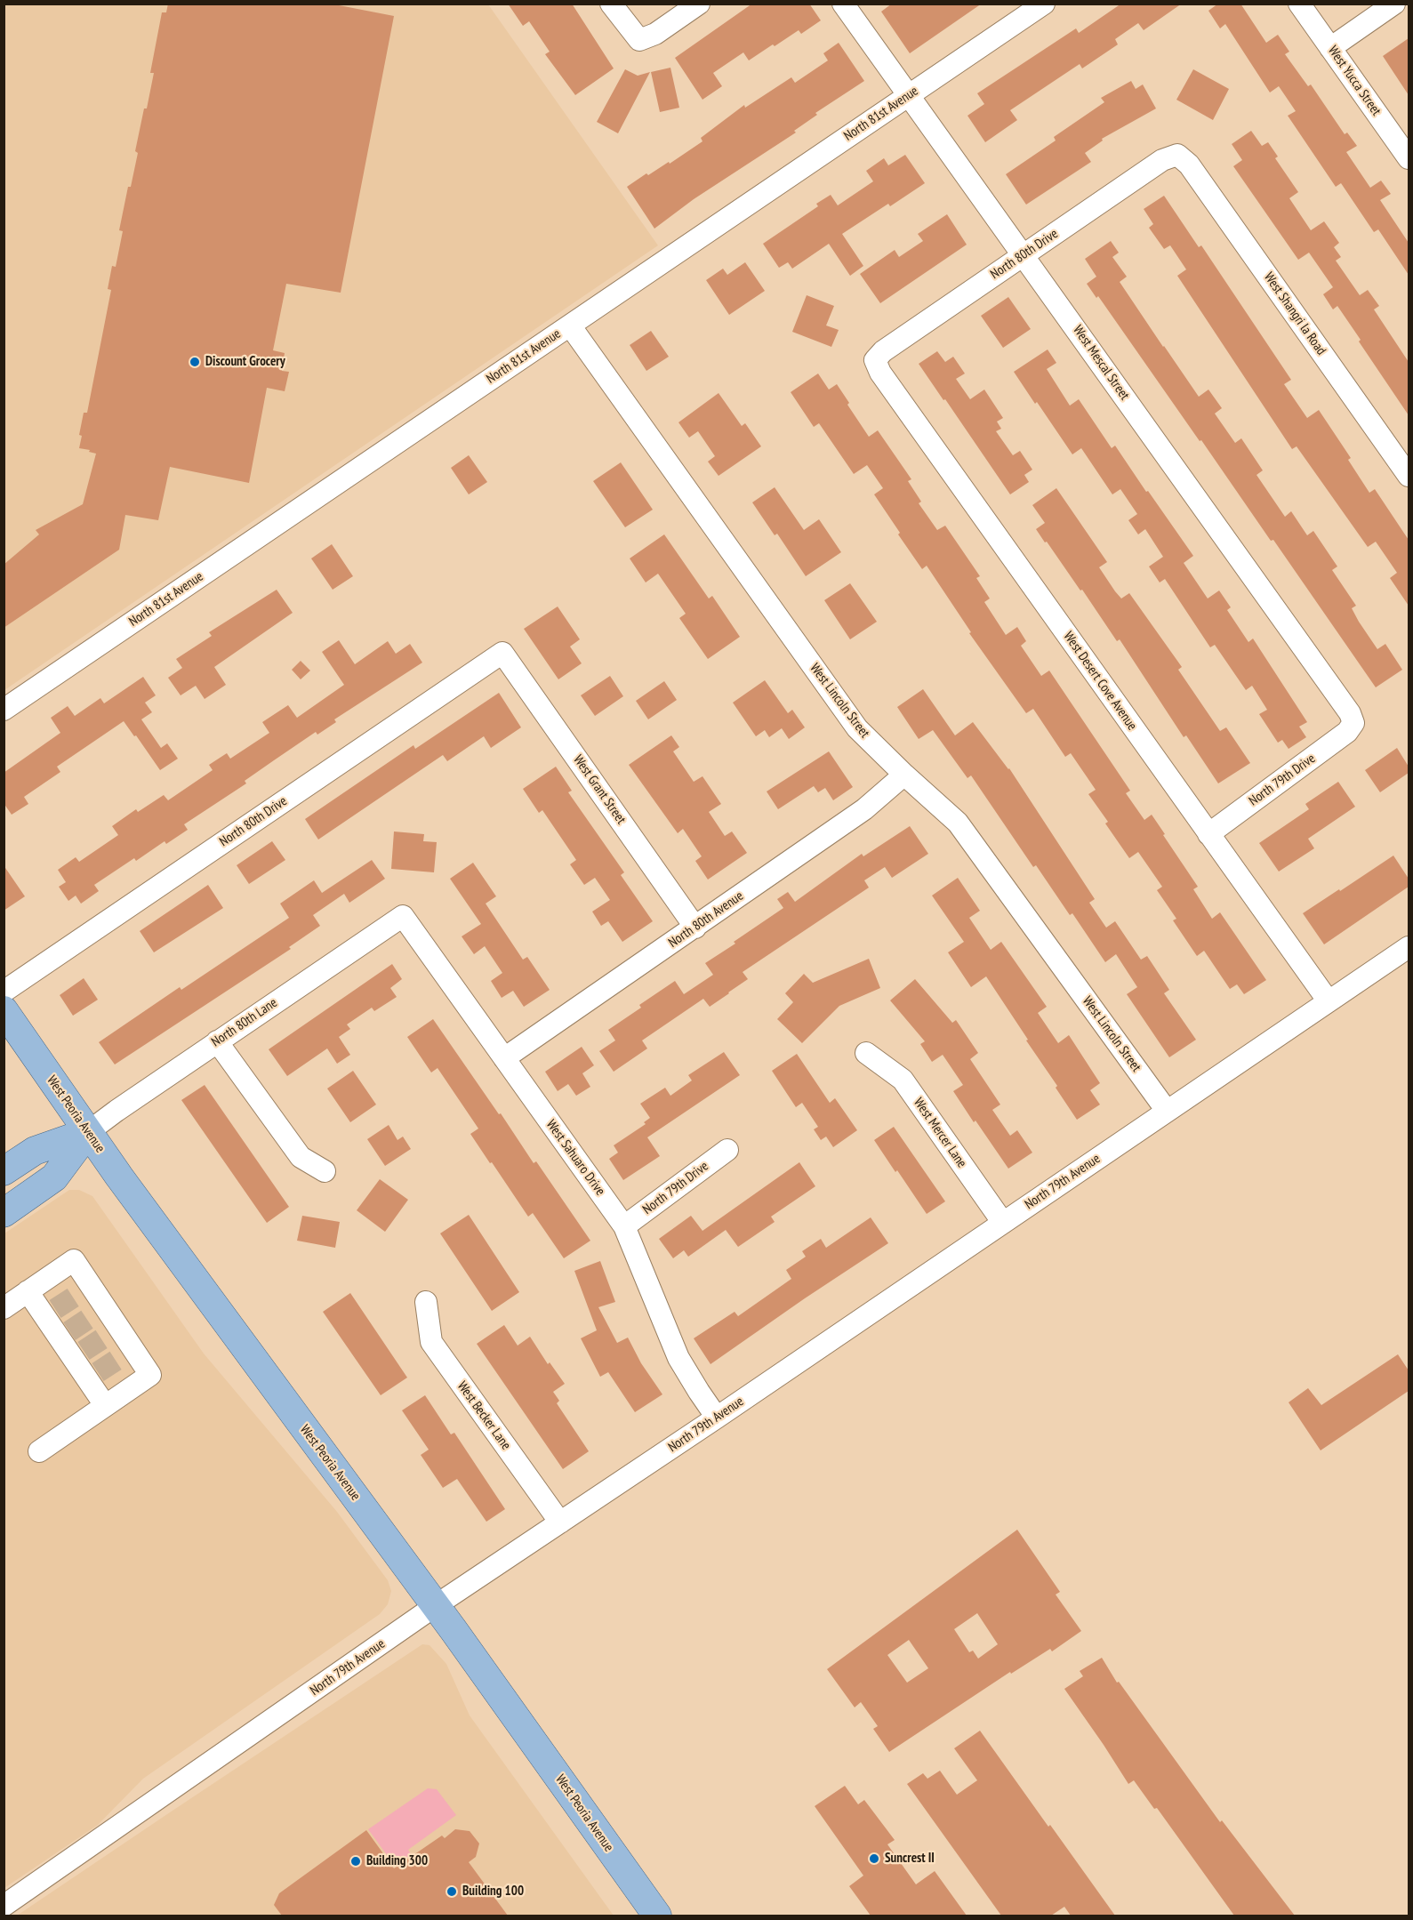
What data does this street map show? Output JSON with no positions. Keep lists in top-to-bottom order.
{
  "streets": {
    "main road": ["West Peoria Avenue"],
    "street": [
      "West Yucca Street",
      "North 81st Avenue",
      "North 80th Drive",
      "West Shangri la Road",
      "West Mescal Street",
      "West Desert Cove Avenue",
      "West Lincoln Street",
      "North 79th Drive",
      "West Grant Street",
      "North 80th Avenue",
      "North 80th Lane",
      "West Mercer Lane",
      "West Sahuaro Drive",
      "North 79th Avenue",
      "West Becker Lane"
    ]
  },
  "crossings": [
    ["North 81st Avenue", "West Mescal Street"],
    ["North 81st Avenue", "West Lincoln Street"],
    ["North 80th Drive", "West Shangri la Road"],
    ["North 80th Drive", "West Mescal Street"],
    ["North 80th Drive", "West Desert Cove Avenue"],
    ["North 80th Drive", "West Grant Street"],
    ["West Mescal Street", "North 79th Drive"],
    ["West Desert Cove Avenue", "North 79th Drive"],
    ["West Desert Cove Avenue", "North 79th Avenue"],
    ["West Lincoln Street", "North 80th Avenue"],
    ["West Lincoln Street", "North 79th Avenue"],
    ["North 79th Drive", "West Sahuaro Drive"],
    ["West Grant Street", "North 80th Avenue"],
    ["North 80th Avenue", "West Sahuaro Drive"],
    ["North 80th Lane", "West Peoria Avenue"],
    ["North 80th Lane", "West Sahuaro Drive"],
    ["West Peoria Avenue", "North 79th Avenue"],
    ["West Mercer Lane", "North 79th Avenue"],
    ["West Sahuaro Drive", "North 79th Avenue"],
    ["North 79th Avenue", "West Becker Lane"]
  ],
  "places": [
    "Discount Grocery",
    "Suncrest II",
    "Building 300",
    "Building 100"
  ]
}
